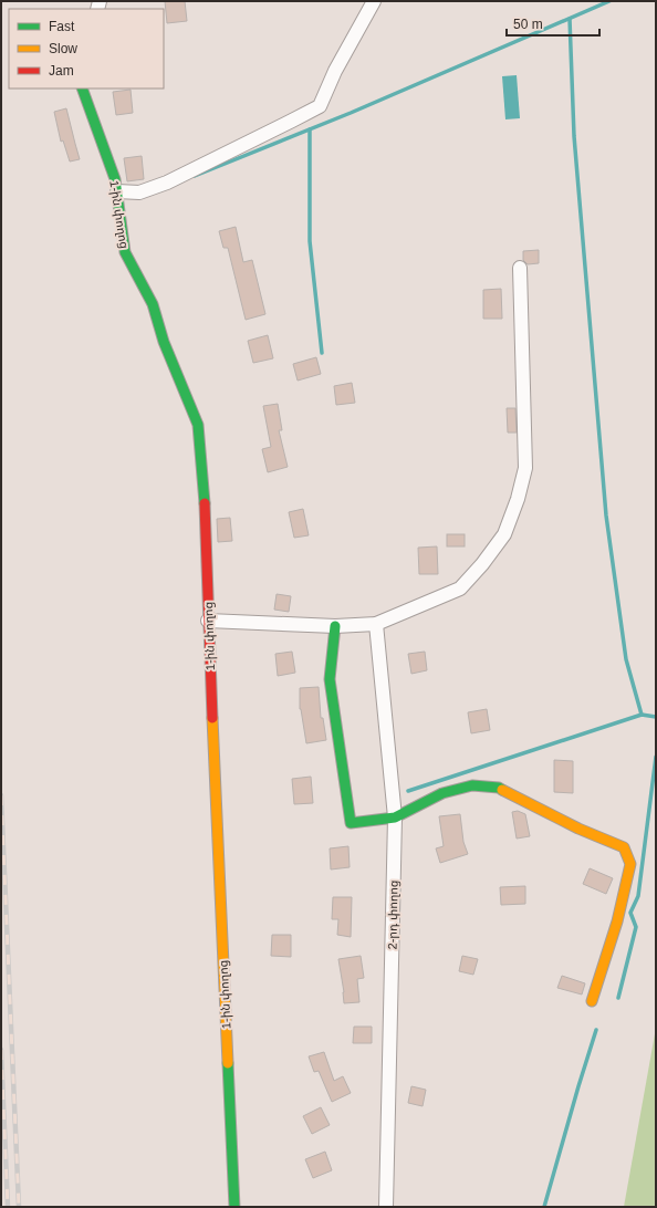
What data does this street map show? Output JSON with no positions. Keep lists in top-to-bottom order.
{
  "streets": {
    "street": ["1-ին փողոց", "2-րդ փողոց"]
  },
  "legend": ["Fast", "Slow", "Jam"],
  "scale_bar": "50 m"
}
